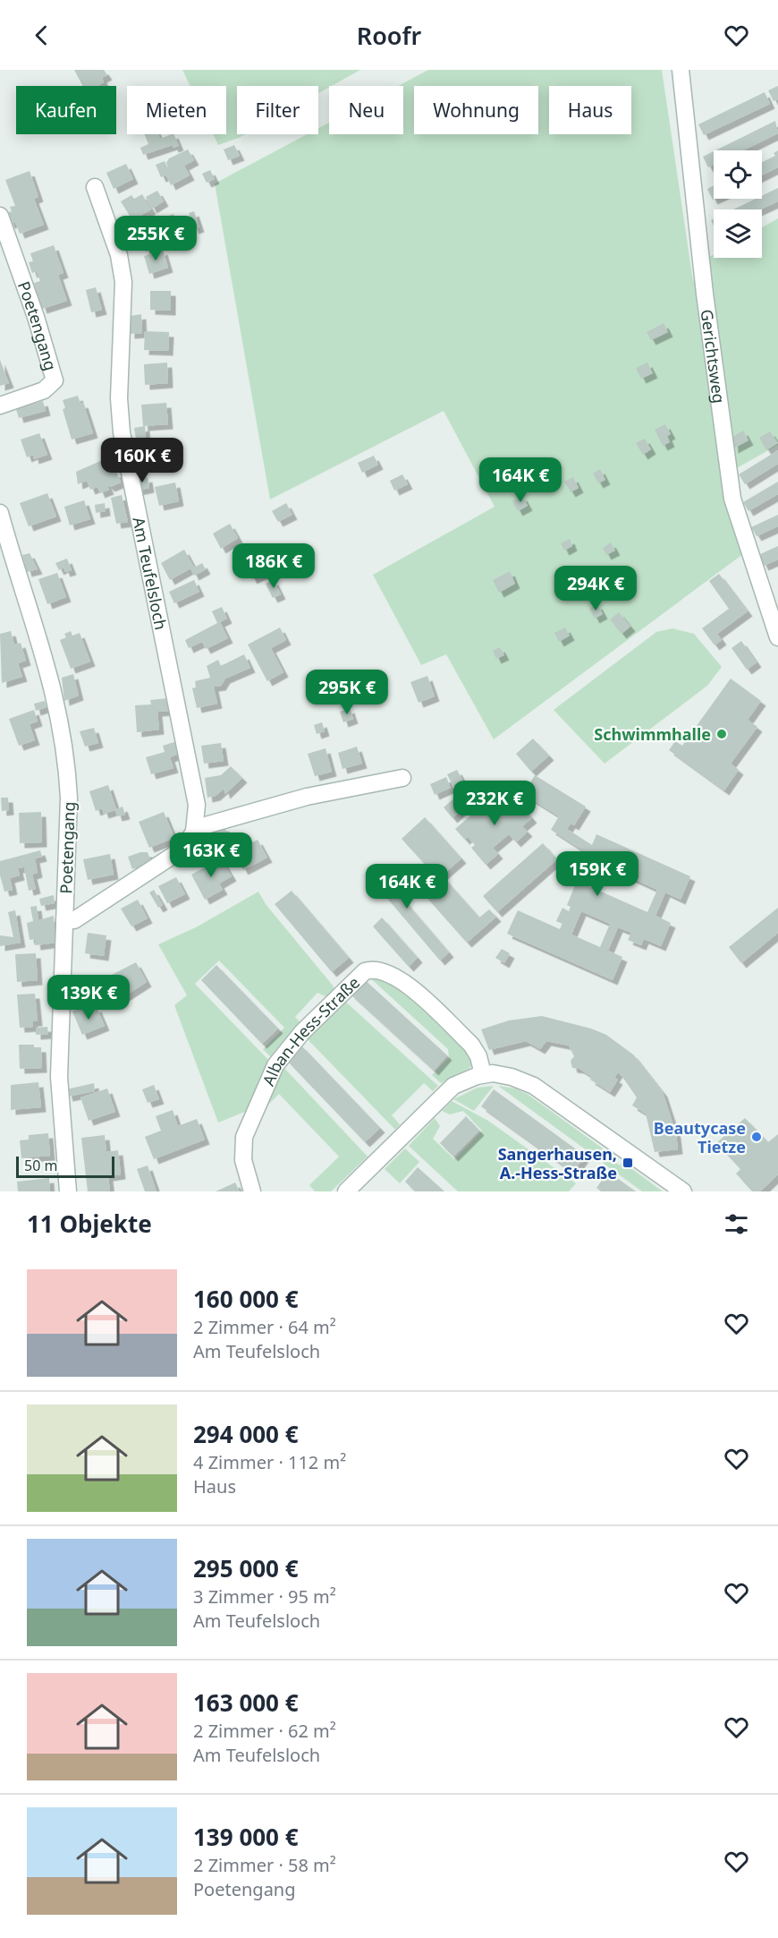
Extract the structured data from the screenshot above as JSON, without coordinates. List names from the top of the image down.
{
  "streets": {
    "street": [
      "Poetengang",
      "Gerichtsweg",
      "Am Teufelsloch",
      "Alban-Hess-Straße"
    ]
  },
  "places": {
    "other": ["Schwimmhalle", "Beautycase Tietze"],
    "transit": ["Sangerhausen, A.-Hess-Straße"]
  },
  "scale_bar": "50 m",
  "page": {
    "header": "Roofr",
    "chip": [
      "Kaufen",
      "Mieten",
      "Filter",
      "Neu",
      "Wohnung",
      "Haus"
    ],
    "price": [
      "255K €",
      "160K €",
      "164K €",
      "186K €",
      "294K €",
      "295K €",
      "232K €",
      "163K €",
      "159K €",
      "164K €",
      "139K €"
    ],
    "scale": "50 m",
    "heading": "11 Objekte",
    "list": [
      {
        "name": "160 000 €",
        "note": "2 Zimmer · 64 m² · Am Teufelsloch"
      },
      {
        "name": "294 000 €",
        "note": "4 Zimmer · 112 m² · Haus"
      },
      {
        "name": "295 000 €",
        "note": "3 Zimmer · 95 m² · Am Teufelsloch"
      },
      {
        "name": "163 000 €",
        "note": "2 Zimmer · 62 m² · Am Teufelsloch"
      },
      {
        "name": "139 000 €",
        "note": "2 Zimmer · 58 m² · Poetengang"
      }
    ]
  }
}
